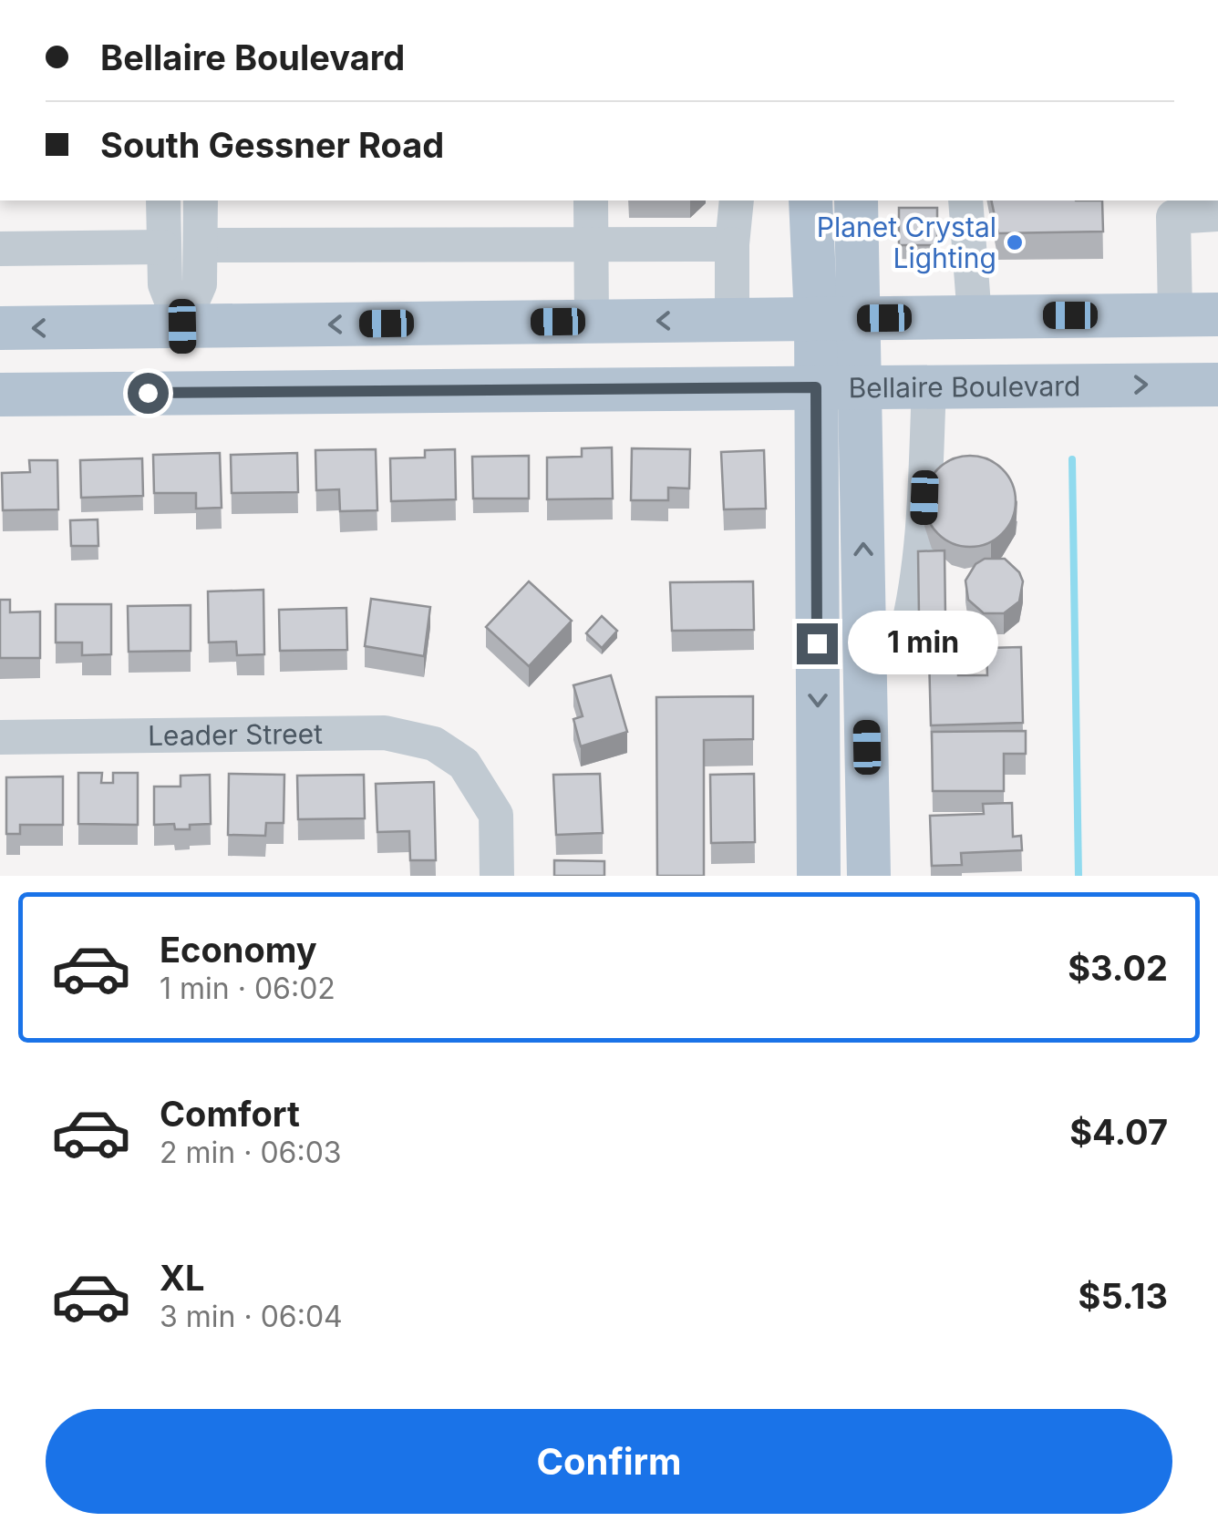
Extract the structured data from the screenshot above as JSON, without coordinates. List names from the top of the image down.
{
  "streets": {
    "main road": ["Bellaire Boulevard"],
    "street": ["Leader Street"]
  },
  "places": ["Planet Crystal Lighting"],
  "page": {
    "banner": ["Bellaire Boulevard", "South Gessner Road"],
    "bubble": "1 min",
    "list": [
      {
        "name": "Economy",
        "note": "1 min · 06:02",
        "value": "$3.02"
      },
      {
        "name": "Comfort",
        "note": "2 min · 06:03",
        "value": "$4.07"
      },
      {
        "name": "XL",
        "note": "3 min · 06:04",
        "value": "$5.13"
      }
    ],
    "buttons": "Confirm"
  }
}
